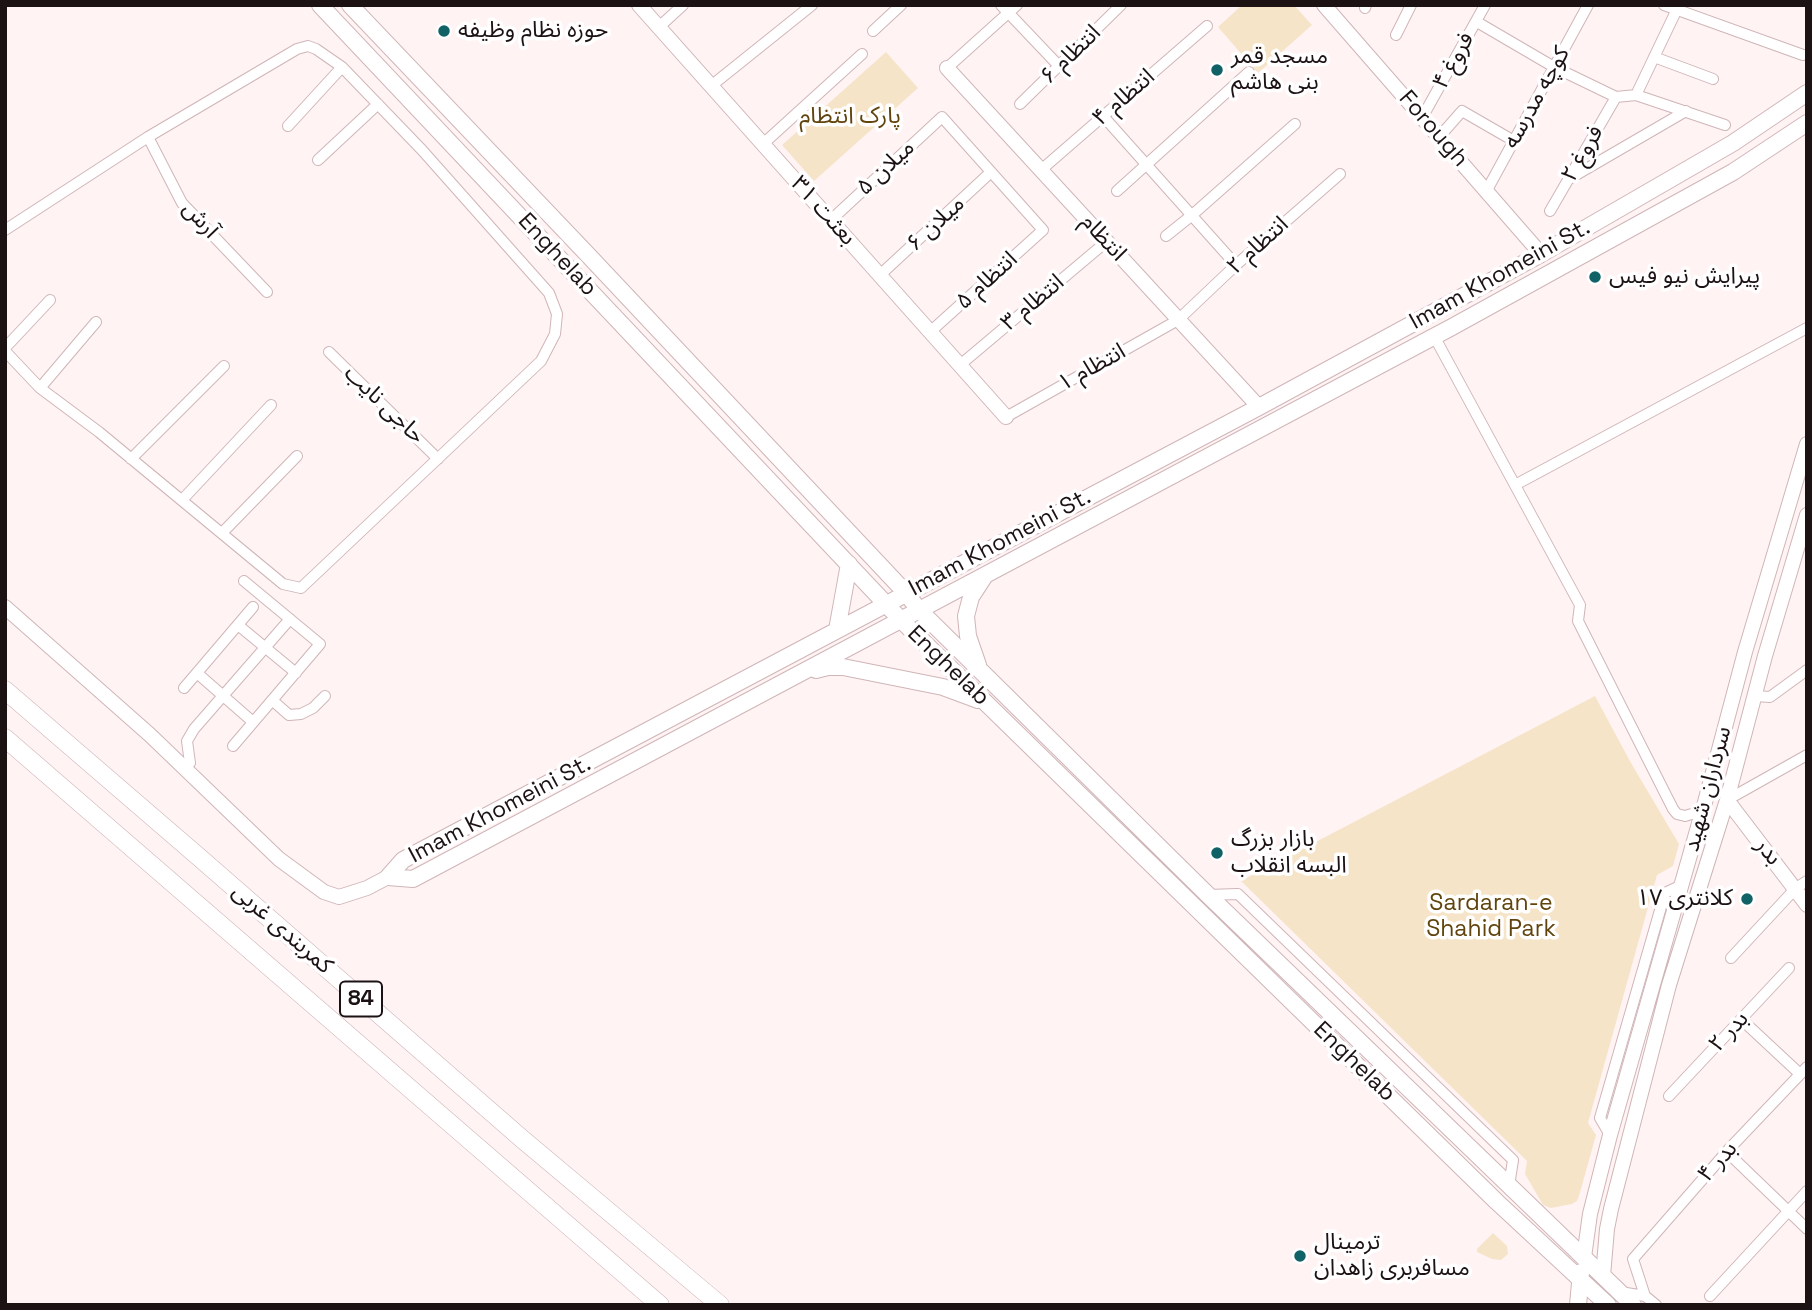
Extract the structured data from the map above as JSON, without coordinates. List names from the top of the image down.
{
  "streets": {
    "highway": ["کمربندی غربی", "84"],
    "main road": ["Enghelab", "Imam Khomeini St."],
    "street": [
      "انتظام ۶",
      "فروغ ۴",
      "انتظام ۴",
      "کوچه مدرسه",
      "Forough",
      "فروغ ۲",
      "میلان ۵",
      "بعثت ۳۱",
      "آرش",
      "میلان ۶",
      "انتظام",
      "انتظام ۲",
      "انتظام ۵",
      "انتظام ۳",
      "انتظام ۱",
      "حاجی نایب",
      "سرداران شهید",
      "بدر",
      "بدر ۲",
      "بدر ۴"
    ]
  },
  "crossings": [
    ["فروغ ۴", "Forough"],
    ["انتظام ۴", "انتظام"],
    ["کوچه مدرسه", "Forough"],
    ["Forough", "Imam Khomeini St."],
    ["میلان ۵", "بعثت ۳۱"],
    ["میلان ۵", "میلان ۶"],
    ["میلان ۵", "انتظام ۵"],
    ["بعثت ۳۱", "میلان ۶"],
    ["بعثت ۳۱", "انتظام ۵"],
    ["بعثت ۳۱", "انتظام ۳"],
    ["بعثت ۳۱", "انتظام ۱"],
    ["میلان ۶", "انتظام ۵"],
    ["انتظام", "انتظام ۲"],
    ["انتظام", "Imam Khomeini St."],
    ["انتظام", "انتظام ۳"],
    ["انتظام", "انتظام ۱"],
    ["انتظام ۲", "انتظام ۱"],
    ["Enghelab", "Imam Khomeini St."],
    ["Enghelab", "سرداران شهید"],
    ["Enghelab", "بدر ۴"],
    ["سرداران شهید", "بدر"]
  ],
  "parks": ["پارک انتظام", "Sardaran-e Shahid Park"],
  "places": [
    "حوزه نظام وظیفه",
    "مسجد قمر بنی هاشم",
    "پیرایش نیو فیس",
    "بازار بزرگ البسه انقلاب",
    "کلانتری ۱۷",
    "ترمینال مسافربری زاهدان"
  ]
}
